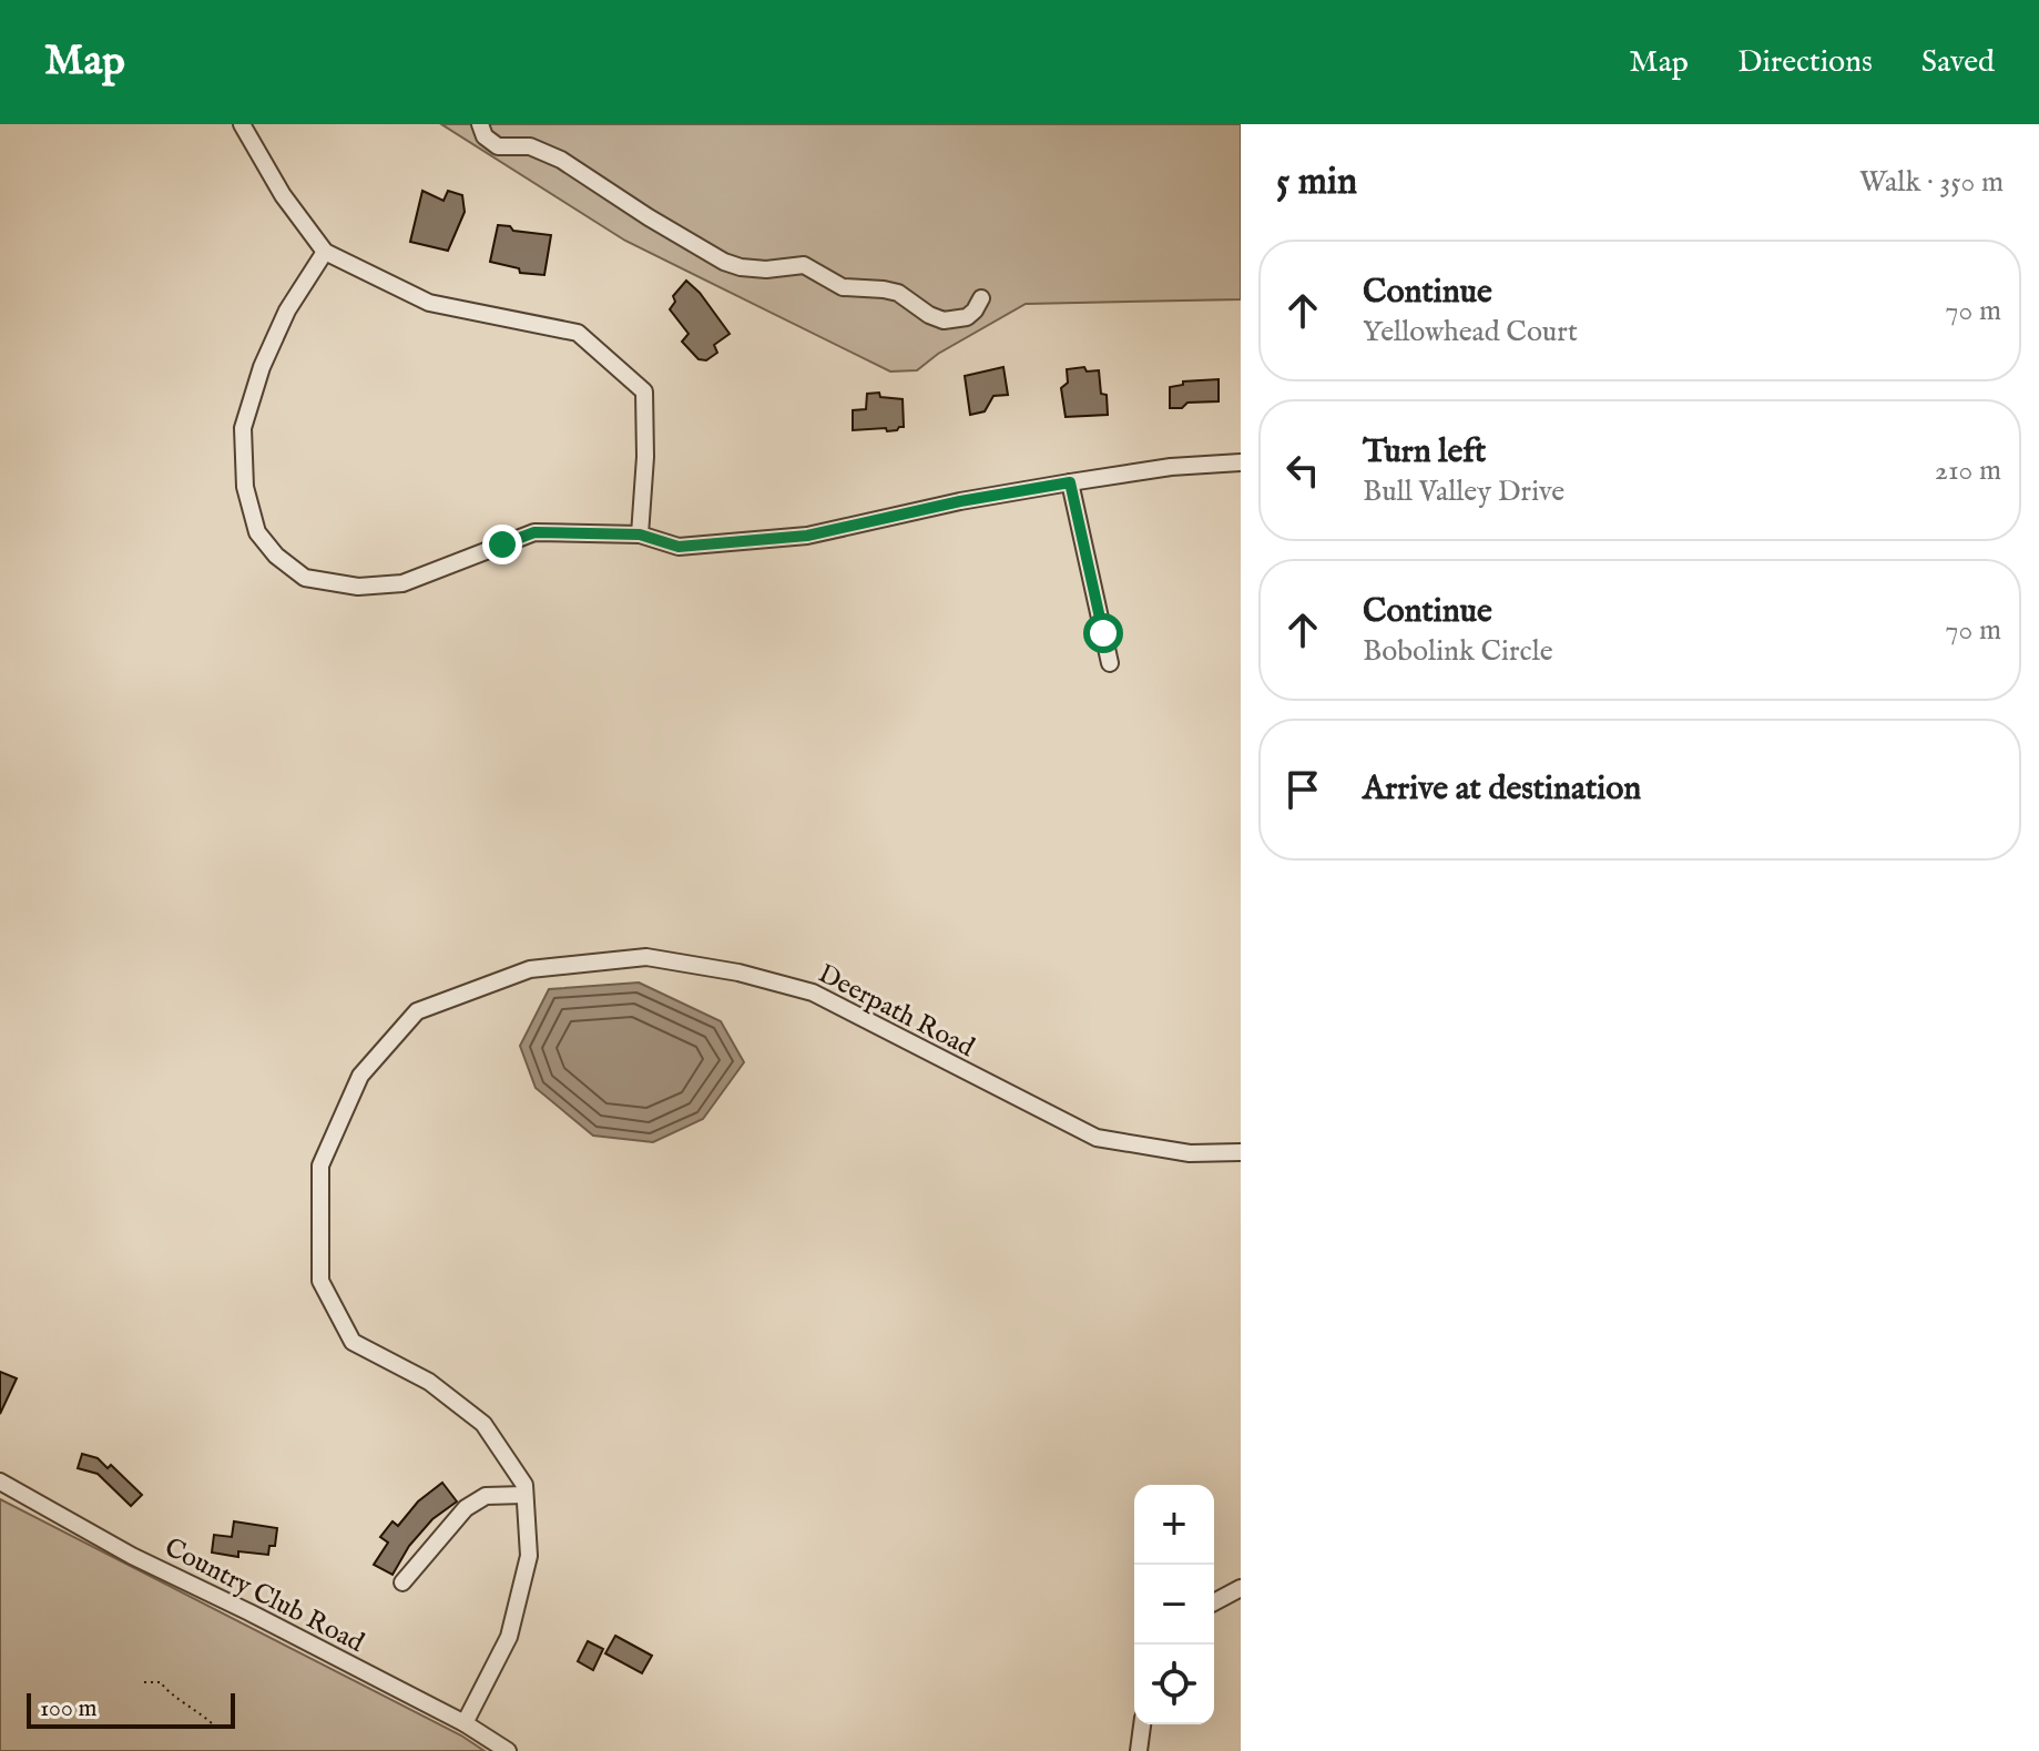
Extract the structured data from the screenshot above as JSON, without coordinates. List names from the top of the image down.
{
  "streets": {
    "street": ["Deerpath Road", "Country Club Road"]
  },
  "crossings": [
    ["Deerpath Road", "Country Club Road"]
  ],
  "scale_bar": "100 m",
  "page": {
    "header": "Map",
    "nav": ["Map", "Directions", "Saved"],
    "heading": ["5 min", "Walk · 350 m"],
    "list": [
      ["Continue", "Yellowhead Court", "70 m"],
      ["Turn left", "Bull Valley Drive", "210 m"],
      ["Continue", "Bobolink Circle", "70 m"],
      "Arrive at destination"
    ],
    "map_buttons": ["+", "−"],
    "scale": "100 m"
  }
}
